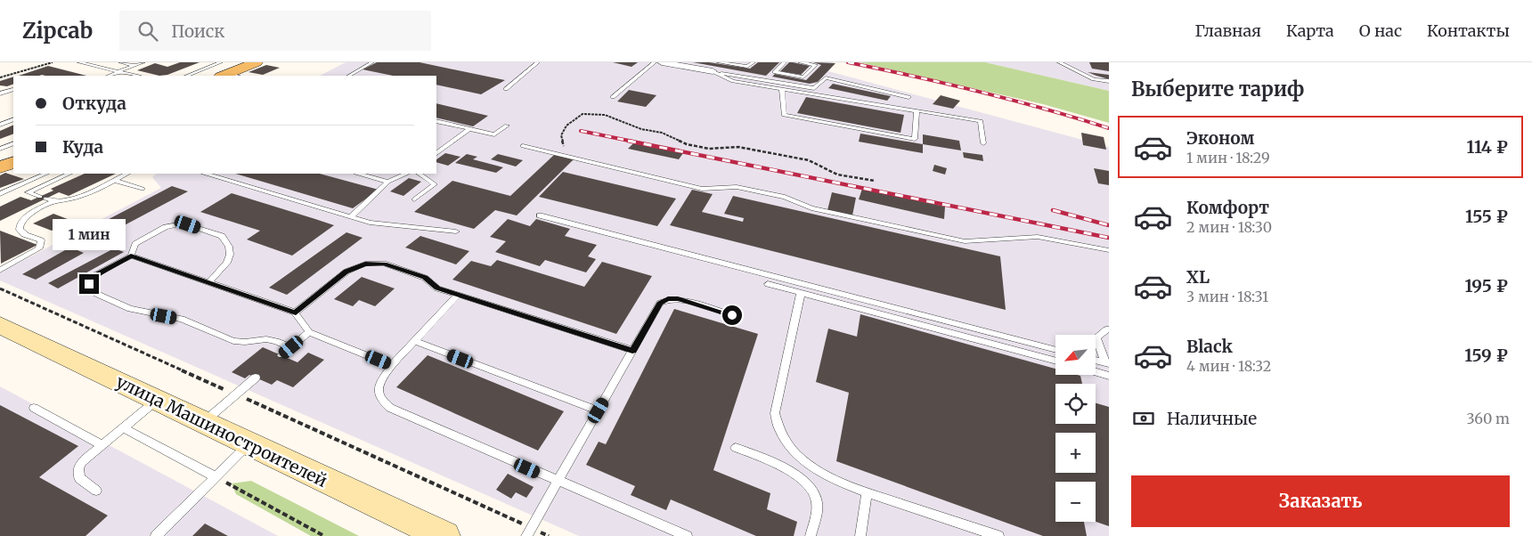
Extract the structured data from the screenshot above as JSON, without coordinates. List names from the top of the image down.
{
  "streets": {
    "main road": ["улица Машиностроителей"]
  },
  "north": "bottom left",
  "page": {
    "header": "Zipcab",
    "search": "Поиск",
    "nav": [
      "Главная",
      "Карта",
      "О нас",
      "Контакты"
    ],
    "heading": "Выберите тариф",
    "banner": ["Откуда", "Куда"],
    "list": [
      {
        "name": "Эконом",
        "note": "1 мин · 18:29",
        "value": "114 ₽"
      },
      {
        "name": "Комфорт",
        "note": "2 мин · 18:30",
        "value": "155 ₽"
      },
      {
        "name": "XL",
        "note": "3 мин · 18:31",
        "value": "195 ₽"
      },
      {
        "name": "Black",
        "note": "4 мин · 18:32",
        "value": "159 ₽"
      }
    ],
    "bubble": "1 мин",
    "map_buttons": ["+", "−"],
    "pay": ["Наличные", "360 m"],
    "buttons": "Заказать"
  }
}
